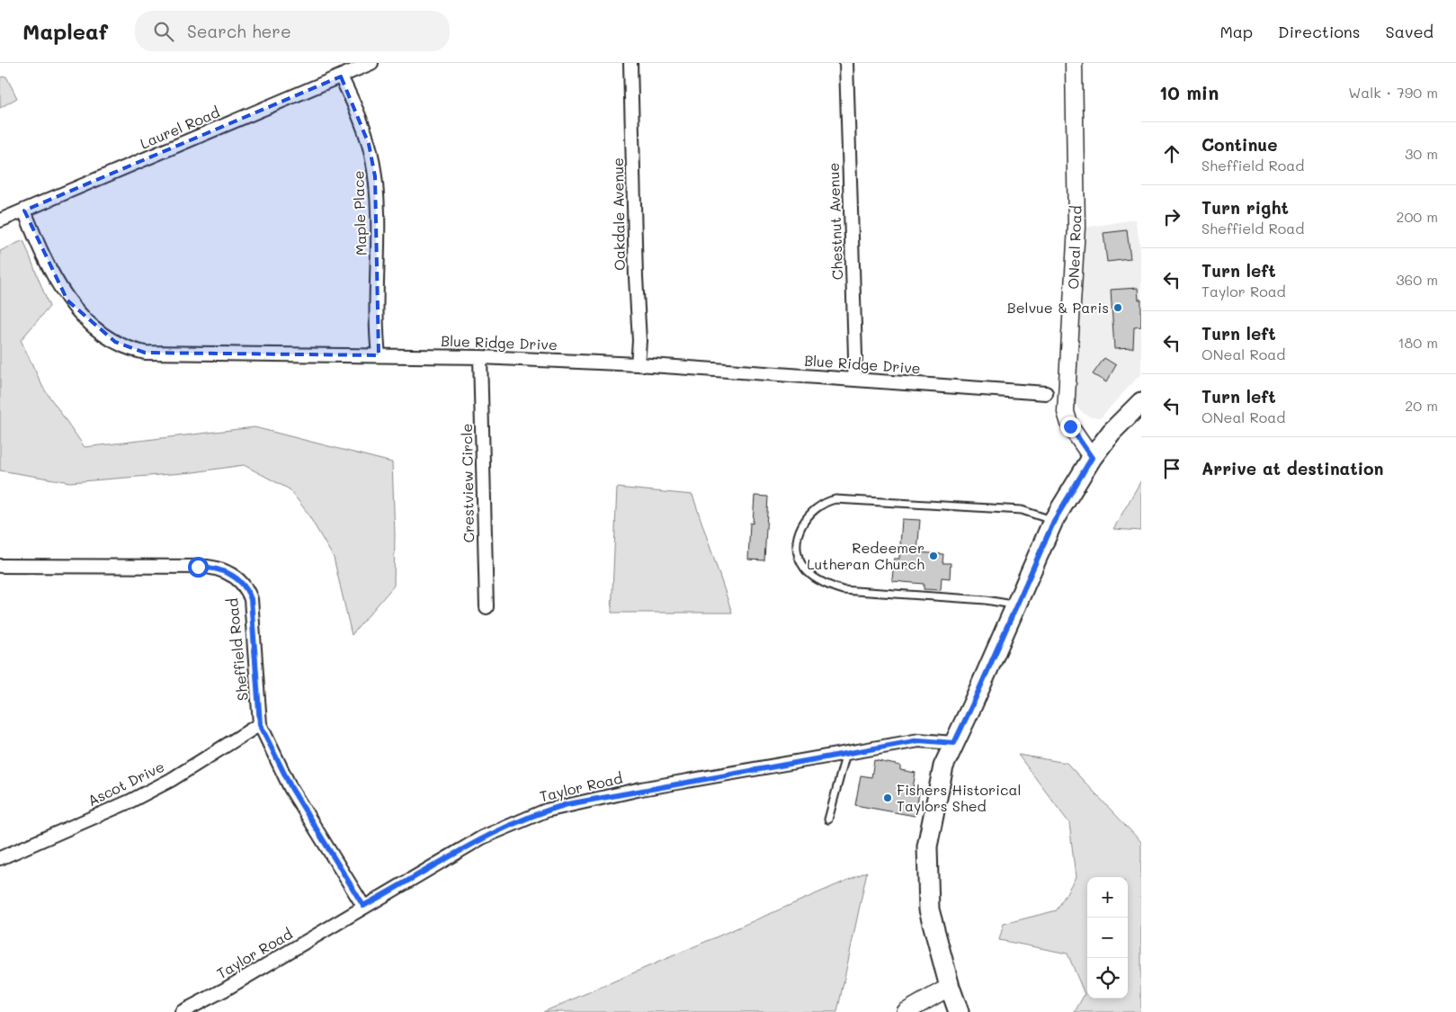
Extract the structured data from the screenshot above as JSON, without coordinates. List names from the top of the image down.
{
  "streets": {
    "street": [
      "Laurel Road",
      "Maple Place",
      "Oakdale Avenue",
      "Chestnut Avenue",
      "ONeal Road",
      "Blue Ridge Drive",
      "Crestview Circle",
      "Sheffield Road",
      "Ascot Drive",
      "Taylor Road"
    ]
  },
  "crossings": [
    ["Laurel Road", "Maple Place"],
    ["Laurel Road", "Blue Ridge Drive"],
    ["Maple Place", "Blue Ridge Drive"],
    ["Oakdale Avenue", "Blue Ridge Drive"],
    ["Chestnut Avenue", "Blue Ridge Drive"],
    ["Blue Ridge Drive", "Crestview Circle"],
    ["Sheffield Road", "Ascot Drive"],
    ["Sheffield Road", "Taylor Road"]
  ],
  "places": ["Belvue & Paris", "Redeemer Lutheran Church", "Fishers Historical Taylors Shed"],
  "page": {
    "header": "Mapleaf",
    "search": "Search here",
    "nav": ["Map", "Directions", "Saved"],
    "heading": ["10 min", "Walk · 790 m"],
    "list": [
      ["Continue", "Sheffield Road", "30 m"],
      ["Turn right", "Sheffield Road", "200 m"],
      ["Turn left", "Taylor Road", "360 m"],
      ["Turn left", "ONeal Road", "180 m"],
      ["Turn left", "ONeal Road", "20 m"],
      "Arrive at destination"
    ],
    "map_buttons": ["+", "−"]
  }
}
